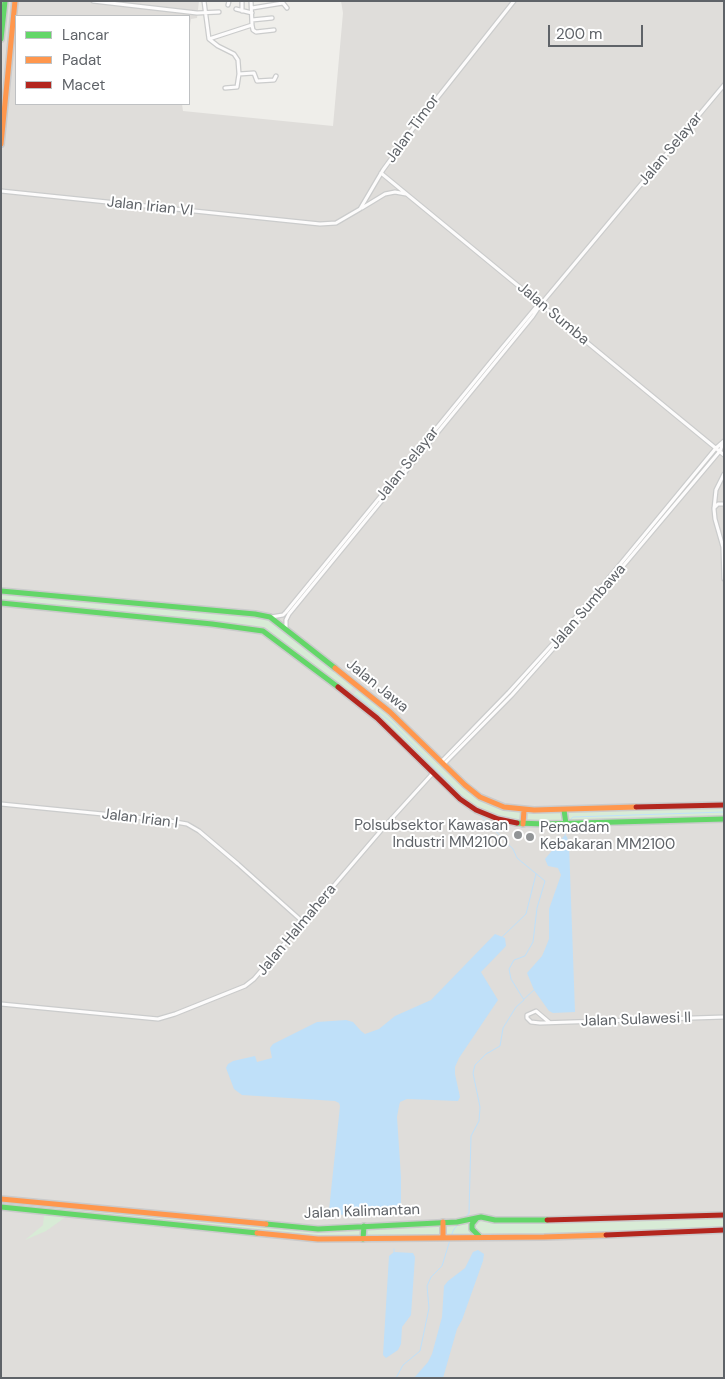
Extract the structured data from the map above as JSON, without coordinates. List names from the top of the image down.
{
  "streets": {
    "street": [
      "Jalan Timor",
      "Jalan Selayar",
      "Jalan Irian VI",
      "Jalan Sumba",
      "Jalan Sumbawa",
      "Jalan Jawa",
      "Jalan Irian I",
      "Jalan Halmahera",
      "Jalan Sulawesi II",
      "Jalan Kalimantan"
    ]
  },
  "crossings": [
    ["Jalan Timor", "Jalan Irian VI"],
    ["Jalan Timor", "Jalan Sumba"],
    ["Jalan Selayar", "Jalan Sumba"],
    ["Jalan Selayar", "Jalan Jawa"],
    ["Jalan Sumba", "Jalan Sumbawa"],
    ["Jalan Sumbawa", "Jalan Jawa"],
    ["Jalan Jawa", "Jalan Halmahera"],
    ["Jalan Irian I", "Jalan Halmahera"]
  ],
  "places": ["Polsubsektor Kawasan Industri MM2100", "Pemadam Kebakaran MM2100"],
  "legend": ["Lancar", "Padat", "Macet"],
  "scale_bar": "200 m"
}
